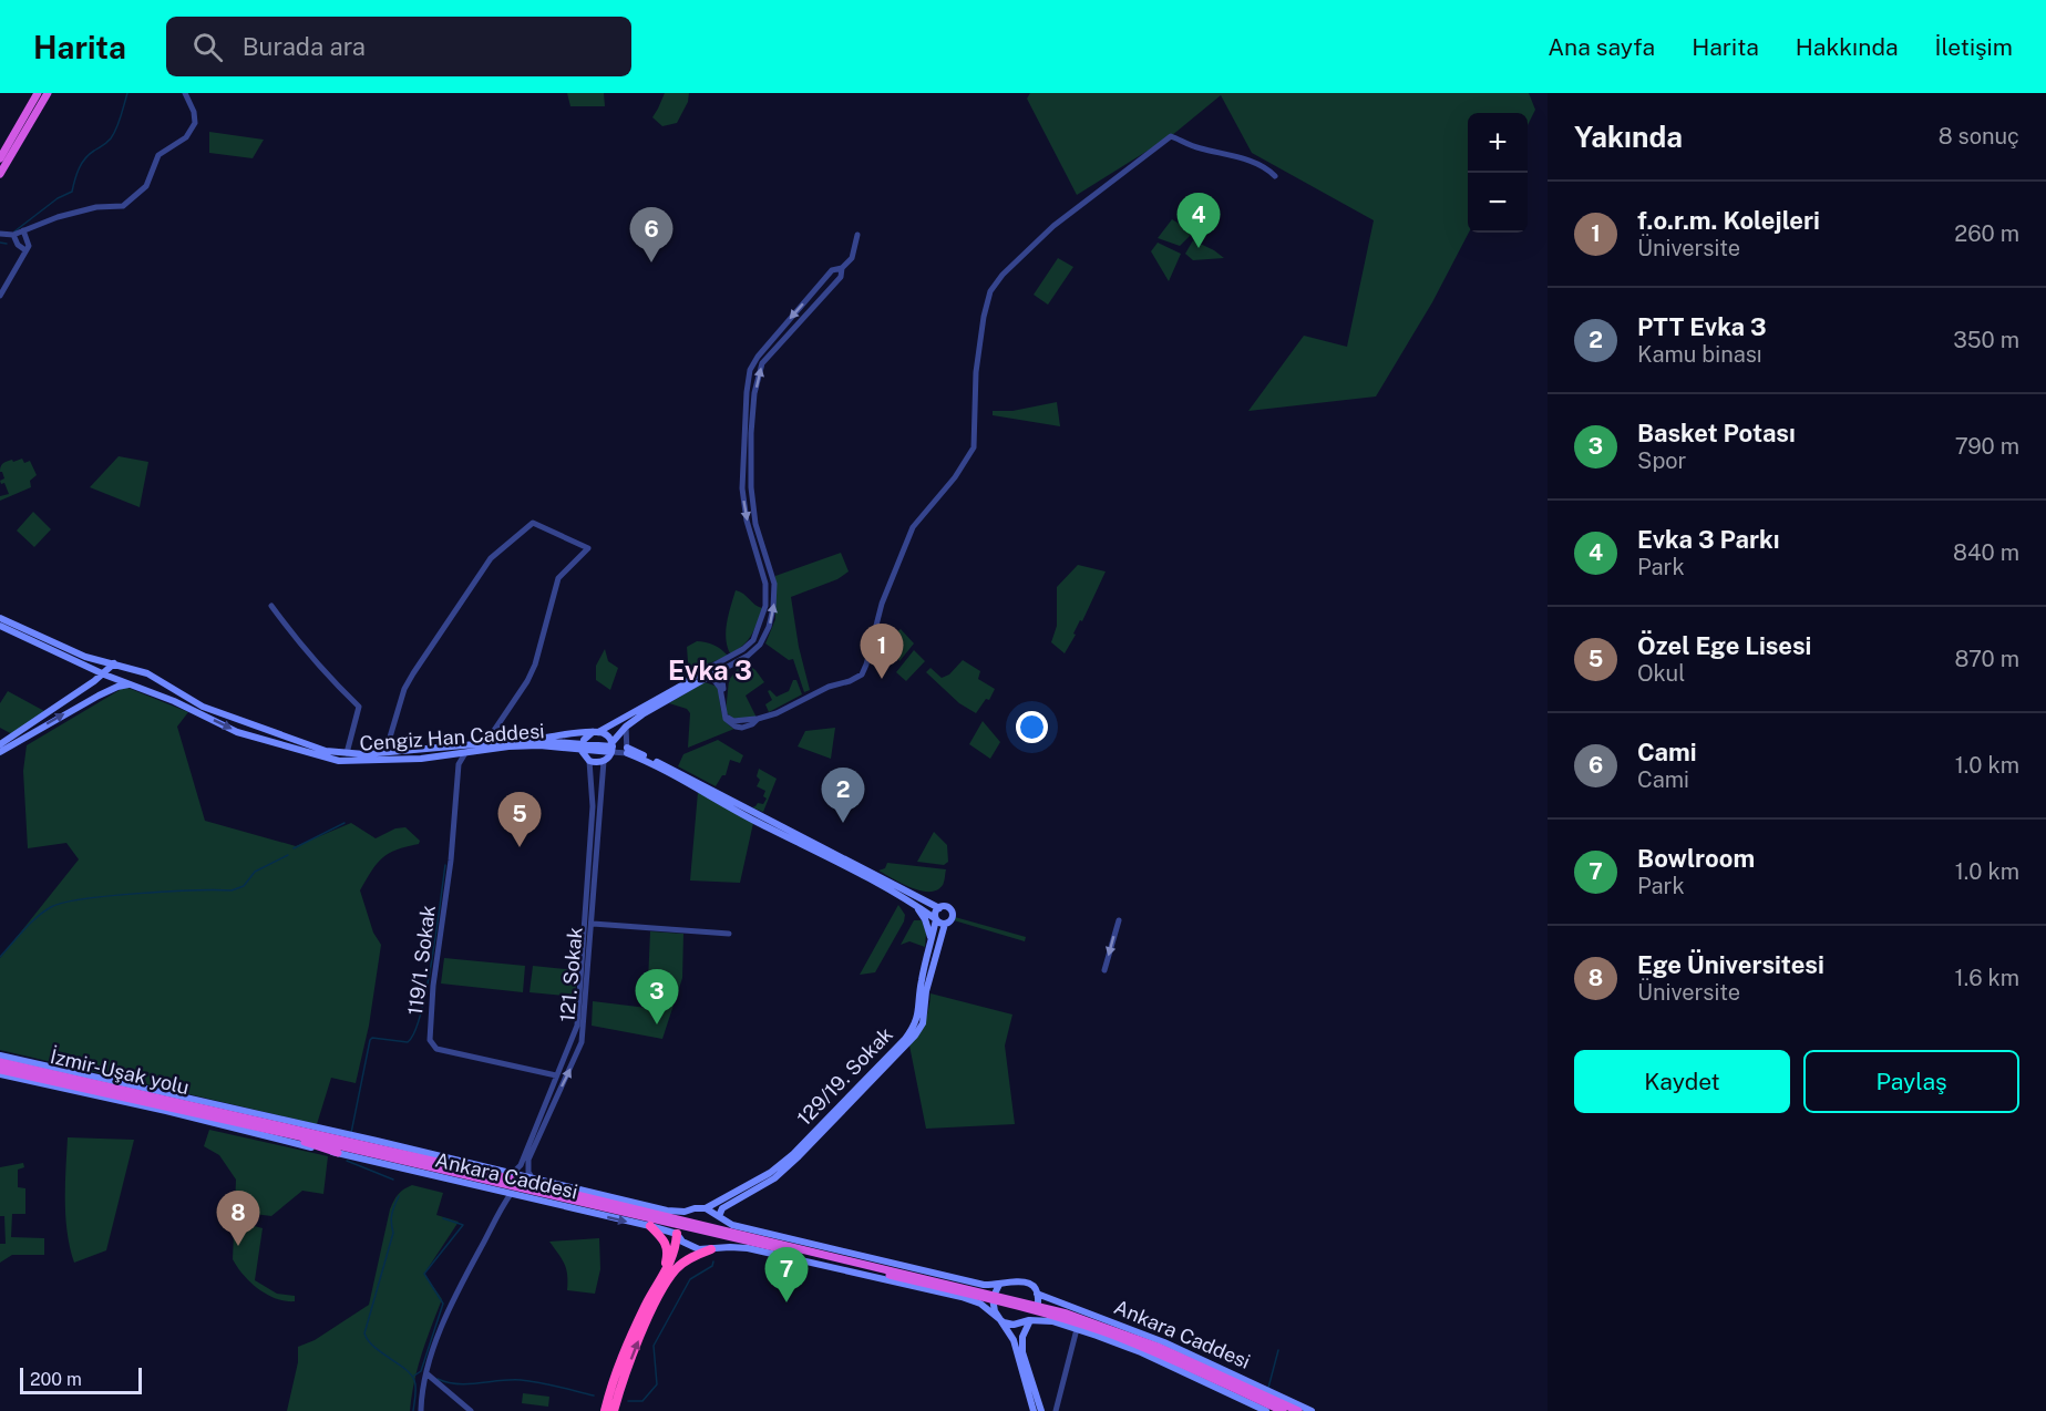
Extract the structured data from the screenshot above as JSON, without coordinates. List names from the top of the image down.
{
  "streets": {
    "highway": ["İzmir-Uşak yolu", "Ankara Caddesi"],
    "main road": ["Cengiz Han Caddesi", "121. Sokak", "129/19. Sokak"],
    "street": ["119/1. Sokak"]
  },
  "crossings": [
    ["Cengiz Han Caddesi", "119/1. Sokak"],
    ["Cengiz Han Caddesi", "121. Sokak"],
    ["Cengiz Han Caddesi", "129/19. Sokak"],
    ["119/1. Sokak", "121. Sokak"],
    ["121. Sokak", "Ankara Caddesi"],
    ["İzmir-Uşak yolu", "Ankara Caddesi"],
    ["129/19. Sokak", "Ankara Caddesi"]
  ],
  "districts": ["Evka 3"],
  "scale_bar": "200 m",
  "page": {
    "header": "Harita",
    "search": "Burada ara",
    "nav": [
      "Ana sayfa",
      "Harita",
      "Hakkında",
      "İletişim"
    ],
    "heading": ["Yakında", "8 sonuç"],
    "map_buttons": ["+", "−"],
    "list": [
      {
        "mark": "1",
        "name": "f.o.r.m. Kolejleri",
        "note": "Üniversite",
        "value": "260 m"
      },
      {
        "mark": "2",
        "name": "PTT Evka 3",
        "note": "Kamu binası",
        "value": "350 m"
      },
      {
        "mark": "3",
        "name": "Basket Potası",
        "note": "Spor",
        "value": "790 m"
      },
      {
        "mark": "4",
        "name": "Evka 3 Parkı",
        "note": "Park",
        "value": "840 m"
      },
      {
        "mark": "5",
        "name": "Özel Ege Lisesi",
        "note": "Okul",
        "value": "870 m"
      },
      {
        "mark": "6",
        "name": "Cami",
        "note": "Cami",
        "value": "1.0 km"
      },
      {
        "mark": "7",
        "name": "Bowlroom",
        "note": "Park",
        "value": "1.0 km"
      },
      {
        "mark": "8",
        "name": "Ege Üniversitesi",
        "note": "Üniversite",
        "value": "1.6 km"
      }
    ],
    "pins": [
      "4",
      "6",
      "1",
      "2",
      "5",
      "3",
      "8",
      "7"
    ],
    "buttons": ["Kaydet", "Paylaş"],
    "scale": "200 m"
  }
}
